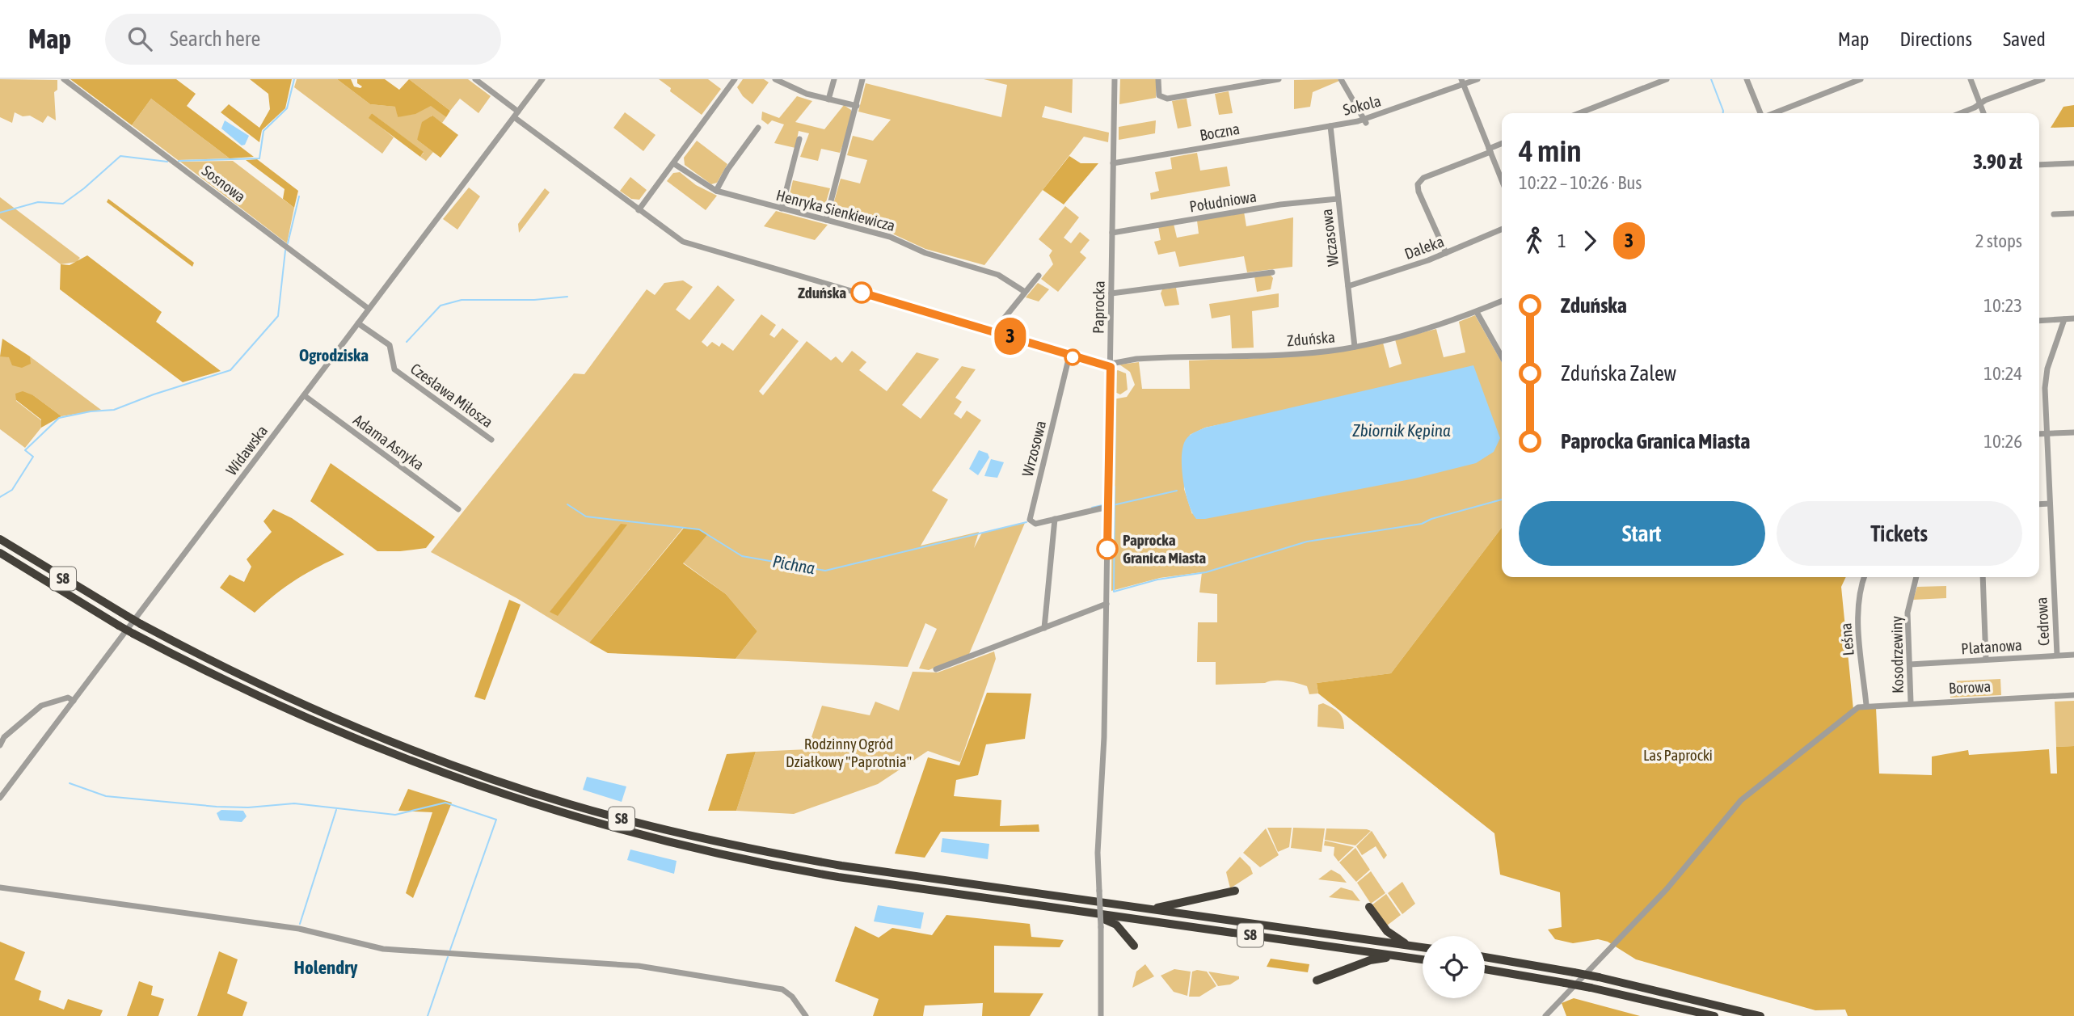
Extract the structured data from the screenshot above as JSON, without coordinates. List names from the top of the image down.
{
  "streets": {
    "highway": ["S8"],
    "street": [
      "Sokola",
      "Boczna",
      "Sosnowa",
      "Południowa",
      "Henryka Sienkiewicza",
      "Wczasowa",
      "Daleka",
      "Paprocka",
      "Zduńska",
      "Czesława Miłosza",
      "Adama Asnyka",
      "Wrzosowa",
      "Widawska",
      "Cedrowa",
      "Leśna",
      "Platanowa",
      "Kosodrzewiny",
      "Borowa"
    ]
  },
  "crossings": [
    ["Sokola", "Boczna"],
    ["Sokola", "Wczasowa"],
    ["Boczna", "Wczasowa"],
    ["Boczna", "Paprocka"],
    ["Sosnowa", "Widawska"],
    ["Południowa", "Wczasowa"],
    ["Południowa", "Paprocka"],
    ["Wczasowa", "Daleka"],
    ["Wczasowa", "Zduńska"],
    ["Paprocka", "Zduńska"],
    ["Paprocka", "Wrzosowa"],
    ["Zduńska", "Wrzosowa"],
    ["Zduńska", "Widawska"],
    ["Czesława Miłosza", "Widawska"],
    ["Adama Asnyka", "Widawska"],
    ["Cedrowa", "Platanowa"],
    ["Leśna", "Borowa"],
    ["Platanowa", "Kosodrzewiny"],
    ["Kosodrzewiny", "Borowa"]
  ],
  "districts": ["Ogrodziska", "Holendry"],
  "water": ["Zbiornik Kępina", "Pichna"],
  "parks": ["Rodzinny Ogród Działkowy \"Paprotnia\"", "Las Paprocki"],
  "places": ["Zduńska", "Paprocka Granica Miasta"],
  "lines": ["bus line 3"],
  "page": {
    "header": "Map",
    "search": "Search here",
    "nav": ["Map", "Directions", "Saved"],
    "on_map": "3",
    "heading": ["4 min", "10:22 – 10:26 · Bus", "3.90 zł"],
    "legs": ["1", "3", "2 stops"],
    "list": [
      {
        "name": "Zduńska",
        "value": "10:23"
      },
      {
        "name": "Zduńska Zalew",
        "value": "10:24"
      },
      {
        "name": "Paprocka Granica Miasta",
        "value": "10:26"
      }
    ],
    "buttons": ["Start", "Tickets"]
  }
}
